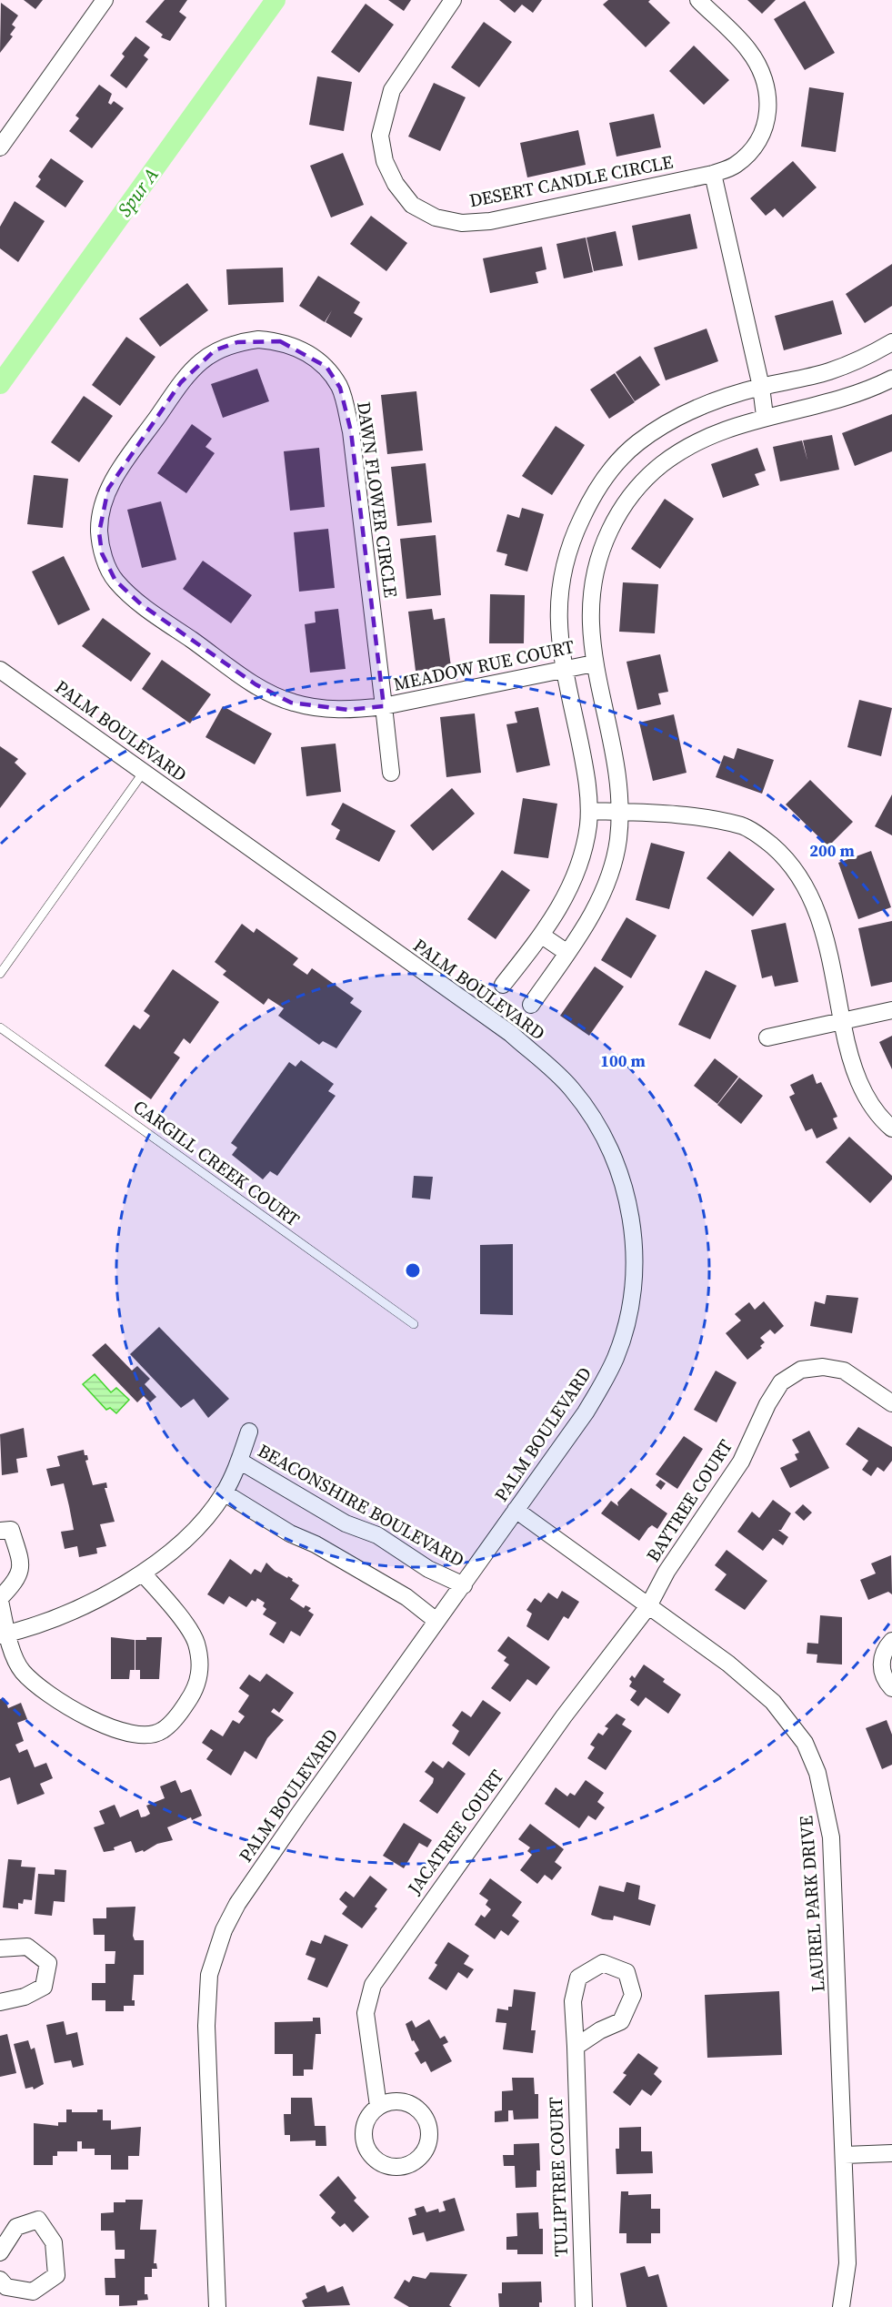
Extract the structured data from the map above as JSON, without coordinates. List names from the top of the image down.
{
  "streets": {
    "street": [
      "DESERT CANDLE CIRCLE",
      "DAWN FLOWER CIRCLE",
      "MEADOW RUE COURT",
      "PALM BOULEVARD",
      "BAYTREE COURT",
      "BEACONSHIRE BOULEVARD",
      "JACATREE COURT",
      "LAUREL PARK DRIVE",
      "TULIPTREE COURT"
    ],
    "lane": ["CARGILL CREEK COURT"]
  },
  "crossings": [
    ["DAWN FLOWER CIRCLE", "MEADOW RUE COURT"],
    ["PALM BOULEVARD", "BEACONSHIRE BOULEVARD"],
    ["PALM BOULEVARD", "LAUREL PARK DRIVE"],
    ["BAYTREE COURT", "JACATREE COURT"],
    ["BAYTREE COURT", "LAUREL PARK DRIVE"],
    ["JACATREE COURT", "LAUREL PARK DRIVE"]
  ],
  "water": ["Spur A"],
  "rings": ["200 m", "100 m"]
}
